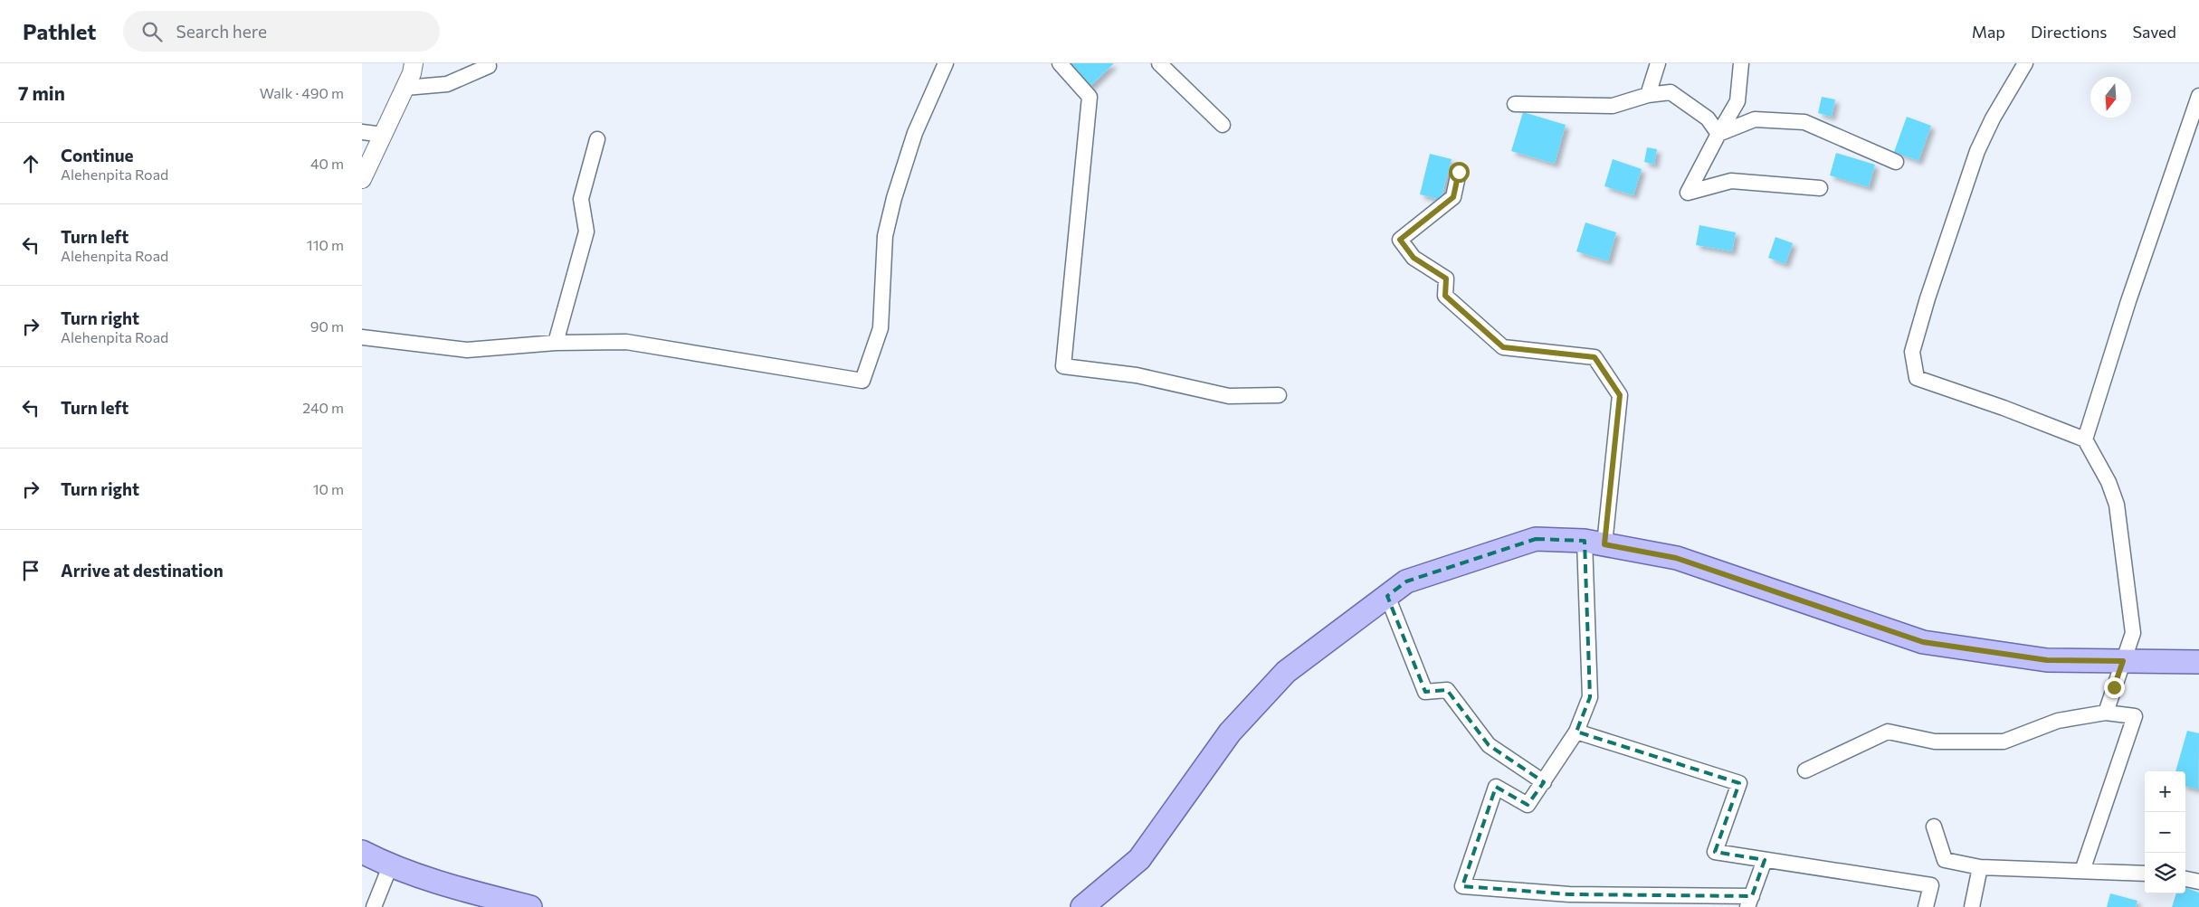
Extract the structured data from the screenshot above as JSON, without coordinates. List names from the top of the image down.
{
  "north": "bottom",
  "page": {
    "header": "Pathlet",
    "search": "Search here",
    "nav": ["Map", "Directions", "Saved"],
    "heading": ["7 min", "Walk · 490 m"],
    "list": [
      ["Continue", "Alehenpita Road", "40 m"],
      ["Turn left", "Alehenpita Road", "110 m"],
      ["Turn right", "Alehenpita Road", "90 m"],
      ["Turn left", "240 m"],
      ["Turn right", "10 m"],
      "Arrive at destination"
    ],
    "map_buttons": ["+", "−"]
  }
}
